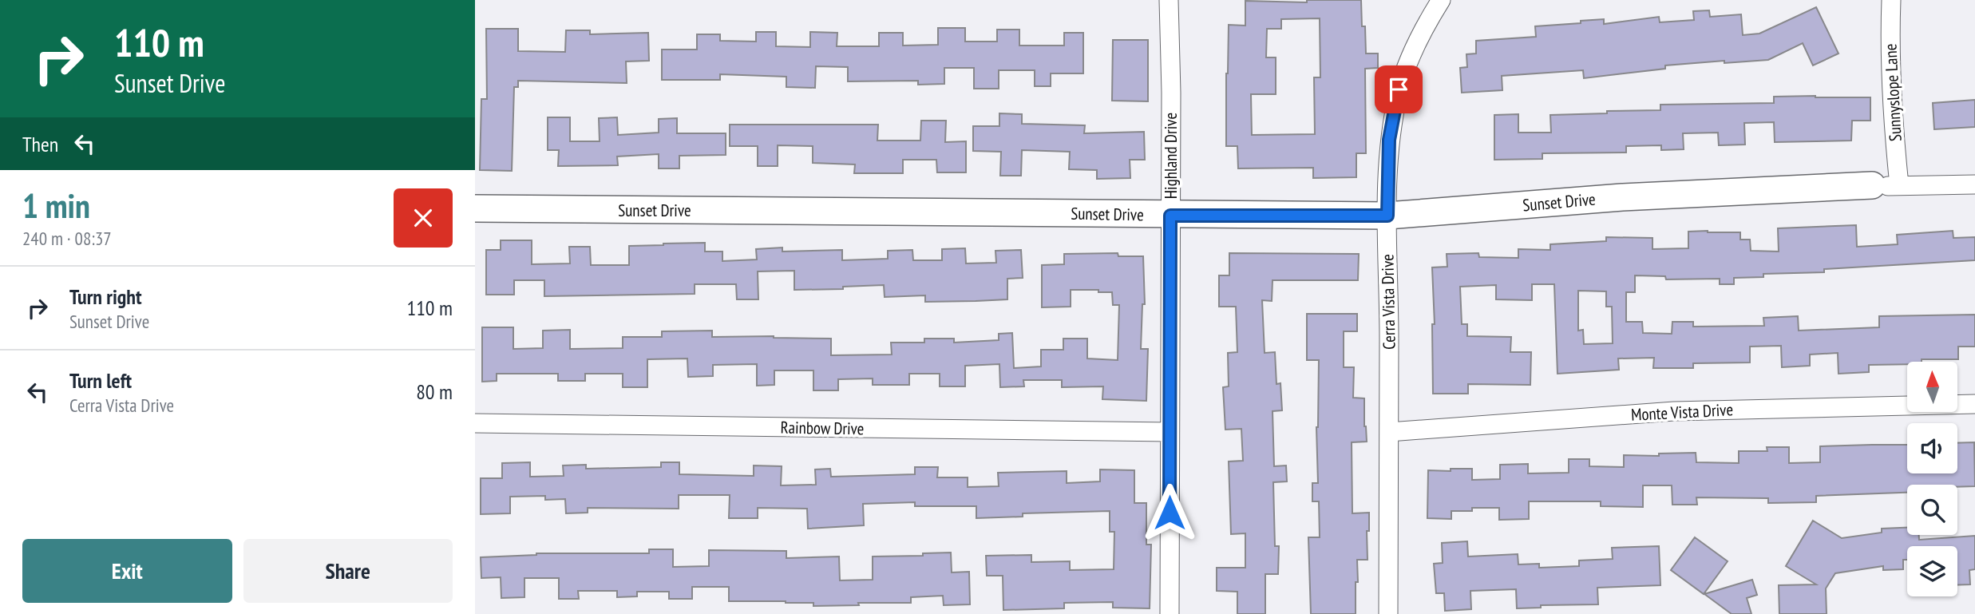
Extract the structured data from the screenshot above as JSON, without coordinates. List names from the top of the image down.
{
  "streets": {
    "street": [
      "Sunnyslope Lane",
      "Highland Drive",
      "Sunset Drive",
      "Cerra Vista Drive",
      "Monte Vista Drive",
      "Rainbow Drive"
    ]
  },
  "crossings": [
    ["Sunnyslope Lane", "Sunset Drive"],
    ["Highland Drive", "Sunset Drive"],
    ["Highland Drive", "Rainbow Drive"],
    ["Sunset Drive", "Cerra Vista Drive"],
    ["Cerra Vista Drive", "Monte Vista Drive"]
  ],
  "north": "top",
  "page": {
    "turn": ["110 m", "Sunset Drive"],
    "then": "Then",
    "heading": ["1 min", "240 m · 08:37"],
    "list": [
      {
        "name": "Turn right",
        "note": "Sunset Drive",
        "value": "110 m"
      },
      {
        "name": "Turn left",
        "note": "Cerra Vista Drive",
        "value": "80 m"
      }
    ],
    "buttons": ["Exit", "Share"]
  }
}
